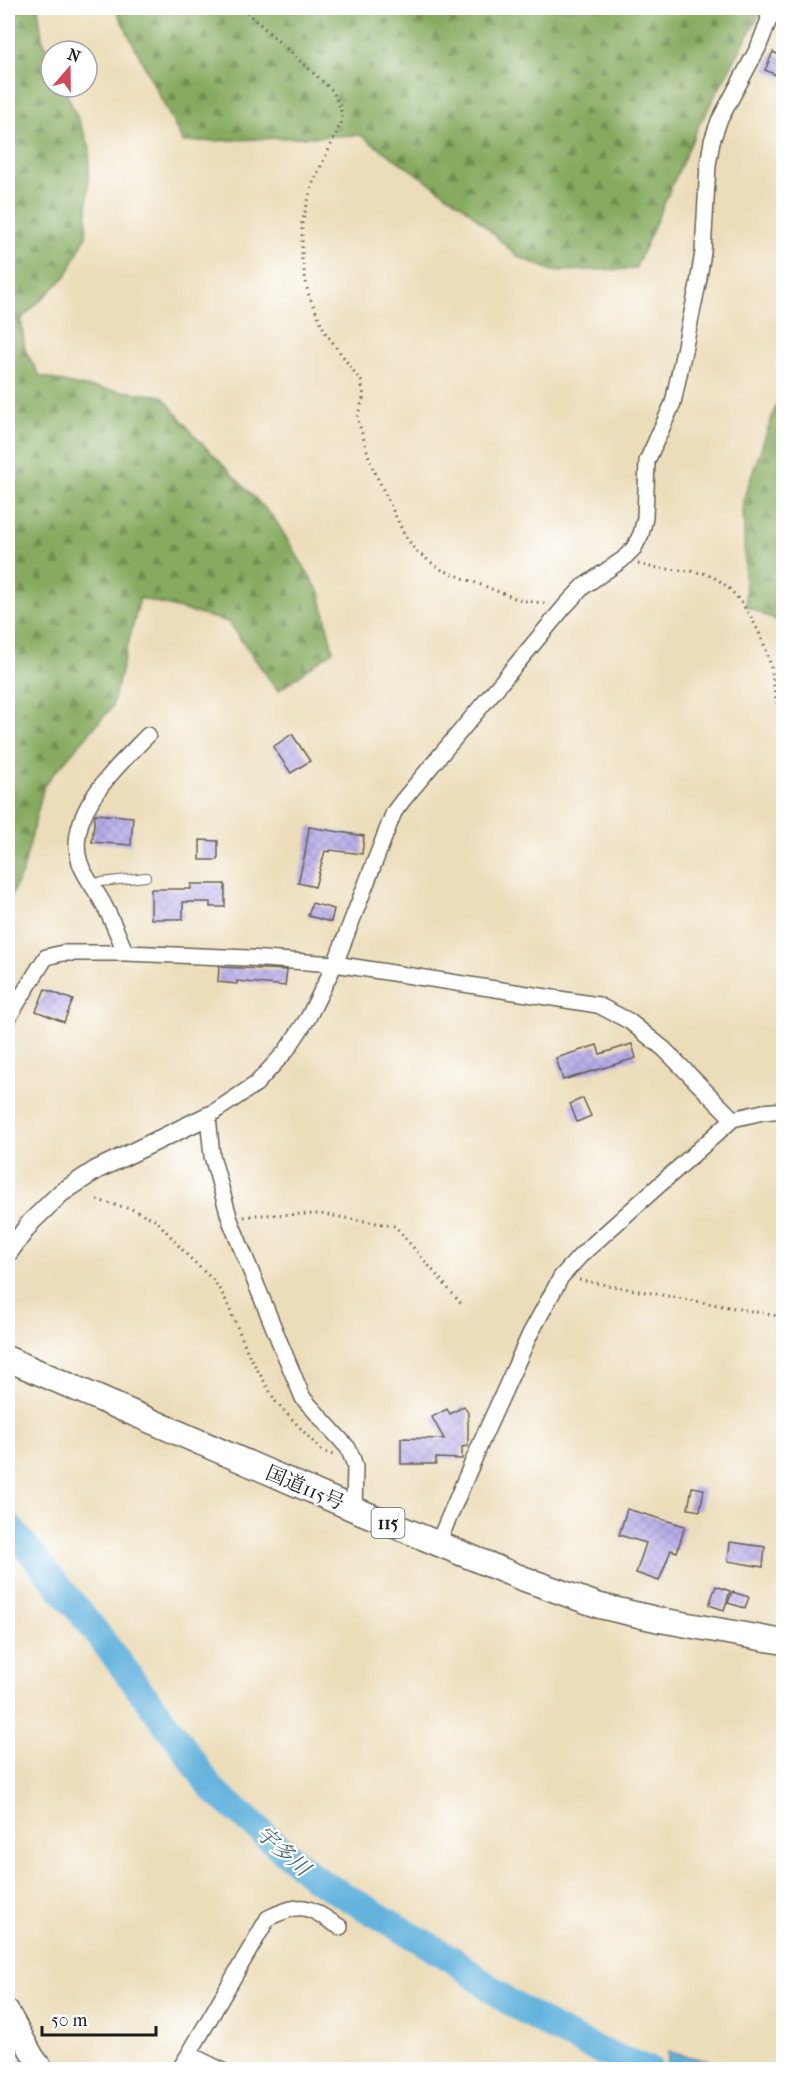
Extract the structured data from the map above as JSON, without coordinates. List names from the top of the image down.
{
  "streets": {
    "highway": ["国道115号", "115"]
  },
  "water": ["宇多川"],
  "scale_bar": "50 m",
  "north": "top"
}
